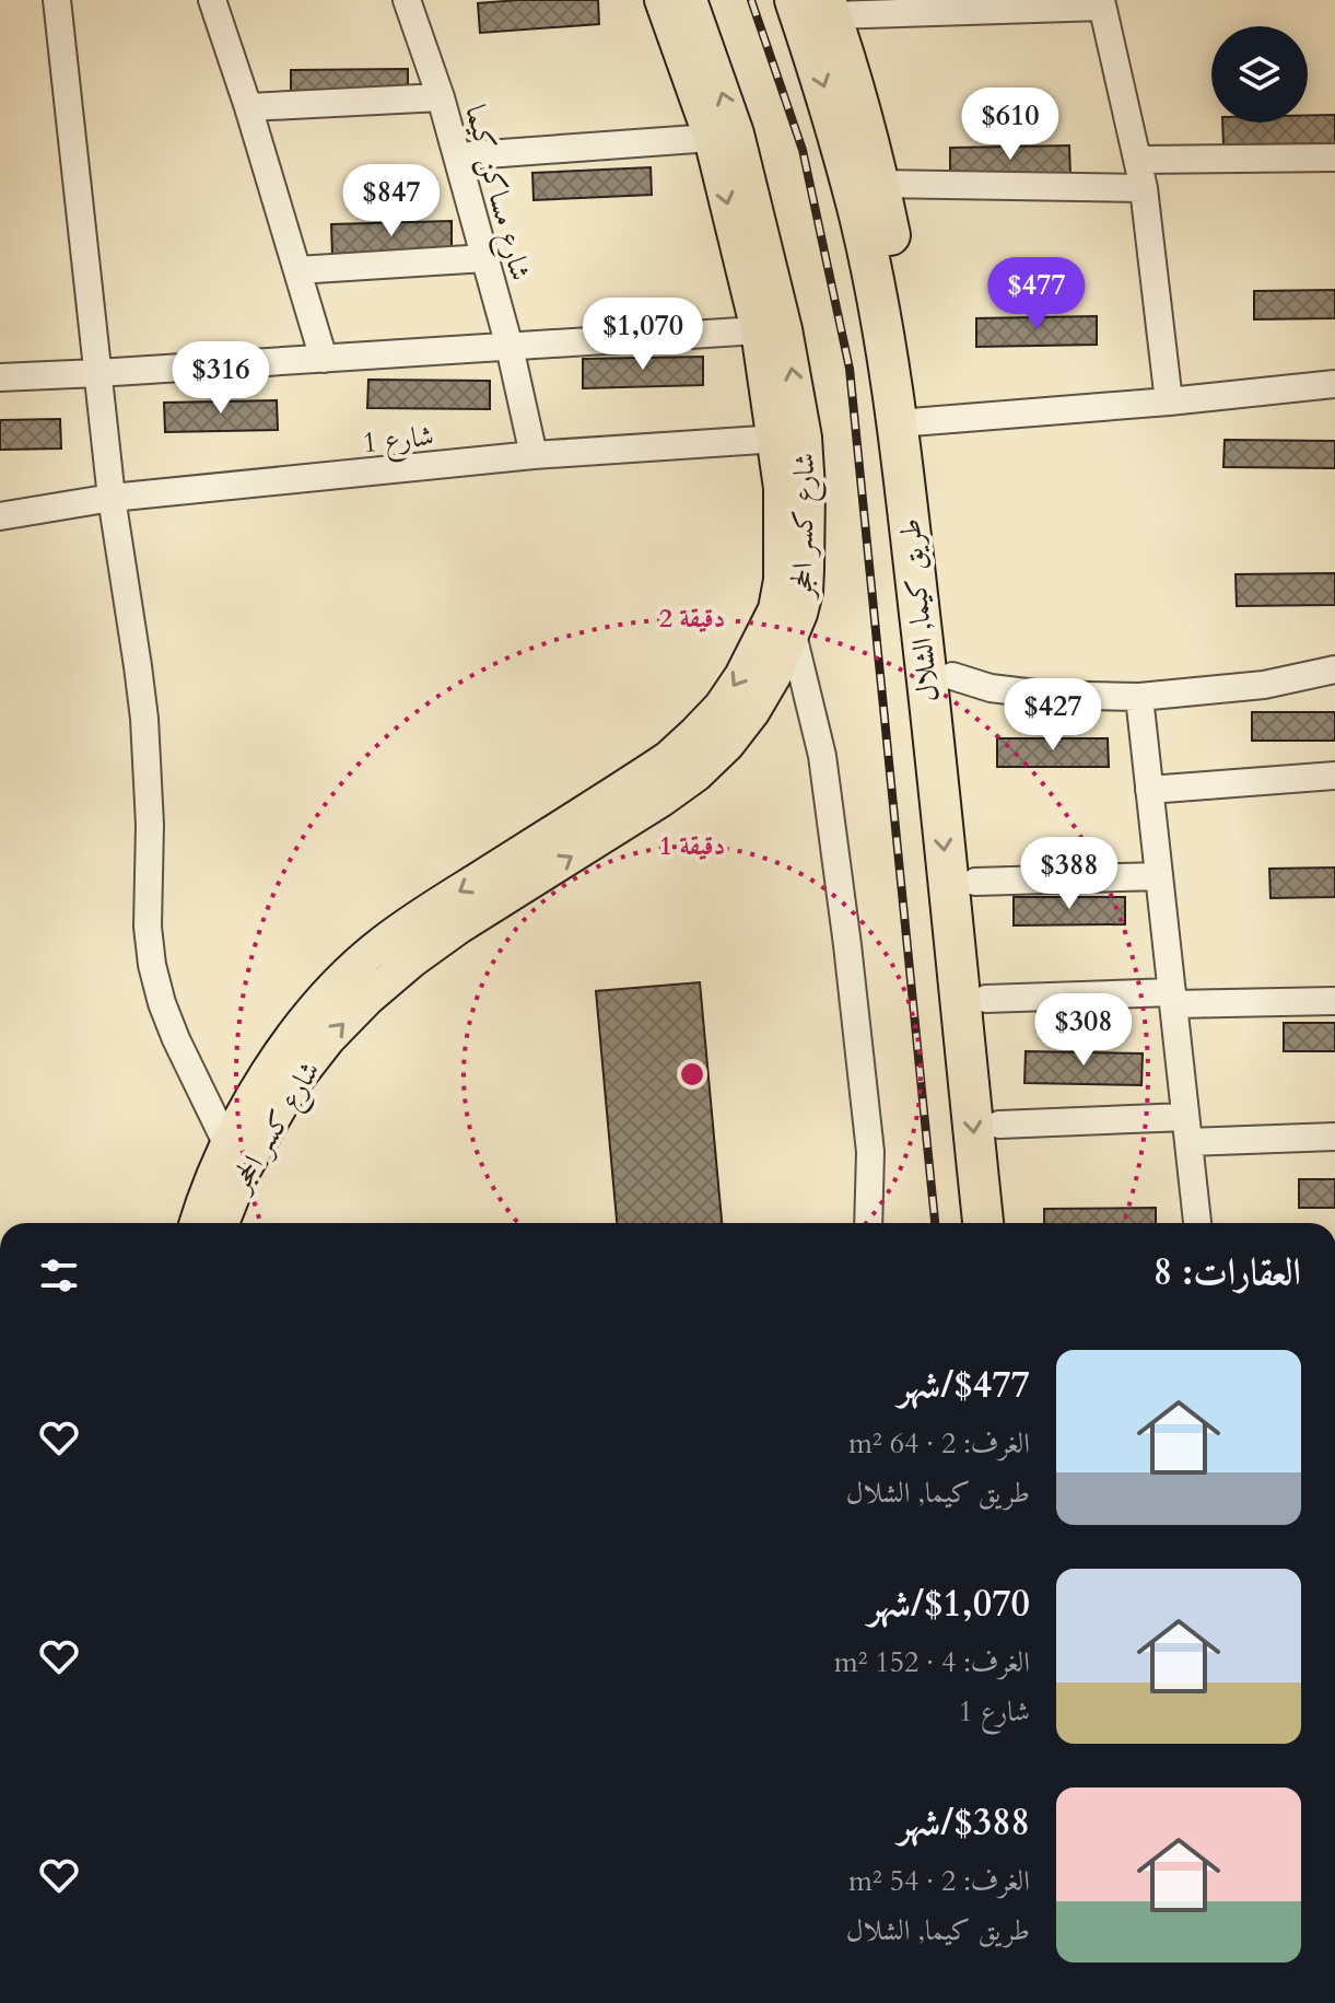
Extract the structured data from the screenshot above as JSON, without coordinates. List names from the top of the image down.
{
  "streets": {
    "highway": ["طريق كيما, الشلال"],
    "main road": ["شارع كسر الحجر"],
    "street": ["شارع مساكن كيما", "شارع 1"]
  },
  "crossings": [
    ["شارع مساكن كيما", "شارع 1"],
    ["شارع 1", "شارع كسر الحجر"]
  ],
  "page": {
    "price": [
      "$610",
      "$847",
      "$477",
      "$1,070",
      "$316",
      "$427",
      "$388",
      "$308"
    ],
    "heading": "العقارات: 8",
    "list": [
      {
        "name": "$477/شهر",
        "note": "الغرف: 2 · 64 m² · طريق كيما, الشلال"
      },
      {
        "name": "$1,070/شهر",
        "note": "الغرف: 4 · 152 m² · شارع 1"
      },
      {
        "name": "$388/شهر",
        "note": "الغرف: 2 · 54 m² · طريق كيما, الشلال"
      }
    ]
  },
  "rings": ["2 دقيقة", "1 دقيقة"]
}
